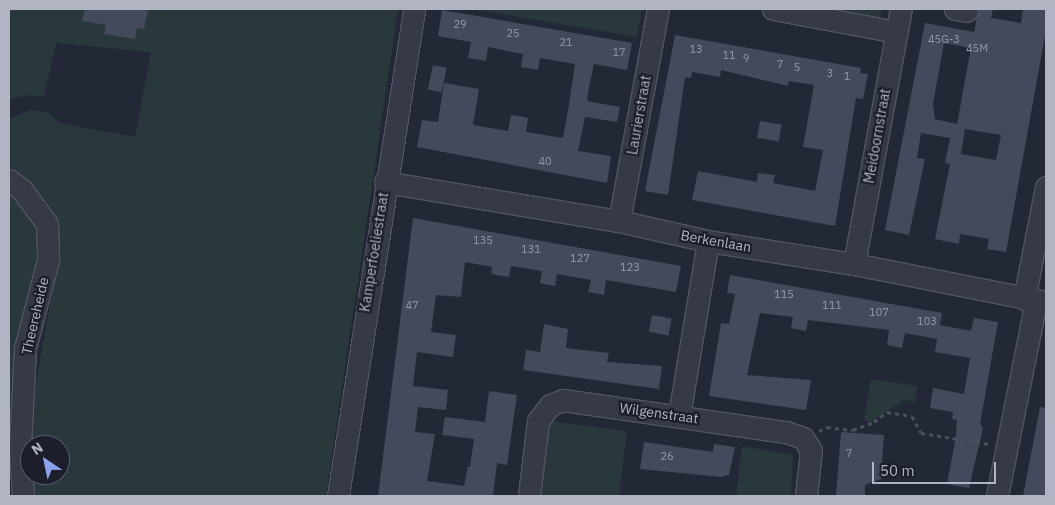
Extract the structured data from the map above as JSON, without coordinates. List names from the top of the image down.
{
  "streets": {
    "street": [
      "Laurierstraat",
      "Meidoornstraat",
      "Berkenlaan",
      "Kamperfoeliestraat",
      "Theereheide",
      "Wilgenstraat"
    ]
  },
  "crossings": [
    ["Laurierstraat", "Berkenlaan"],
    ["Meidoornstraat", "Berkenlaan"],
    ["Berkenlaan", "Kamperfoeliestraat"]
  ],
  "house_numbers": [
    "29",
    "25",
    "45G-3",
    "21",
    "45M",
    "13",
    "17",
    "11",
    "9",
    "7",
    "5",
    "3",
    "1",
    "40",
    "135",
    "131",
    "127",
    "123",
    "115",
    "47",
    "111",
    "107",
    "103",
    "7",
    "26"
  ],
  "scale_bar": "50 m",
  "north": "top left"
}
